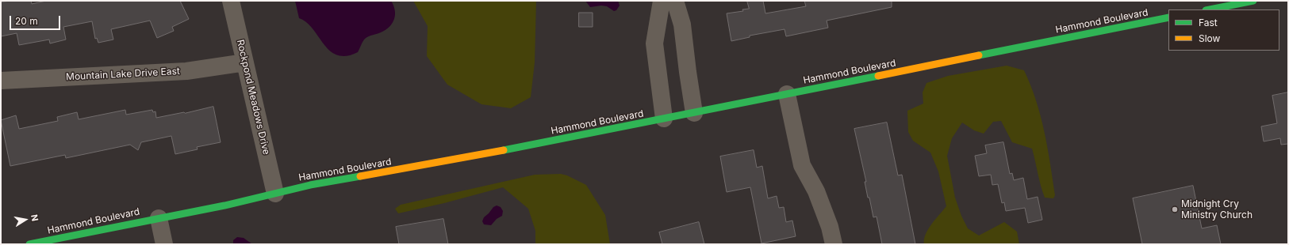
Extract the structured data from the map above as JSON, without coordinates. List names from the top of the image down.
{
  "streets": {
    "street": ["Hammond Boulevard", "Mountain Lake Drive East", "Rockpond Meadows Drive"]
  },
  "crossings": [
    ["Hammond Boulevard", "Rockpond Meadows Drive"],
    ["Mountain Lake Drive East", "Rockpond Meadows Drive"]
  ],
  "places": ["Midnight Cry Ministry Church"],
  "legend": ["Fast", "Slow"],
  "scale_bar": "20 m",
  "north": "right"
}
